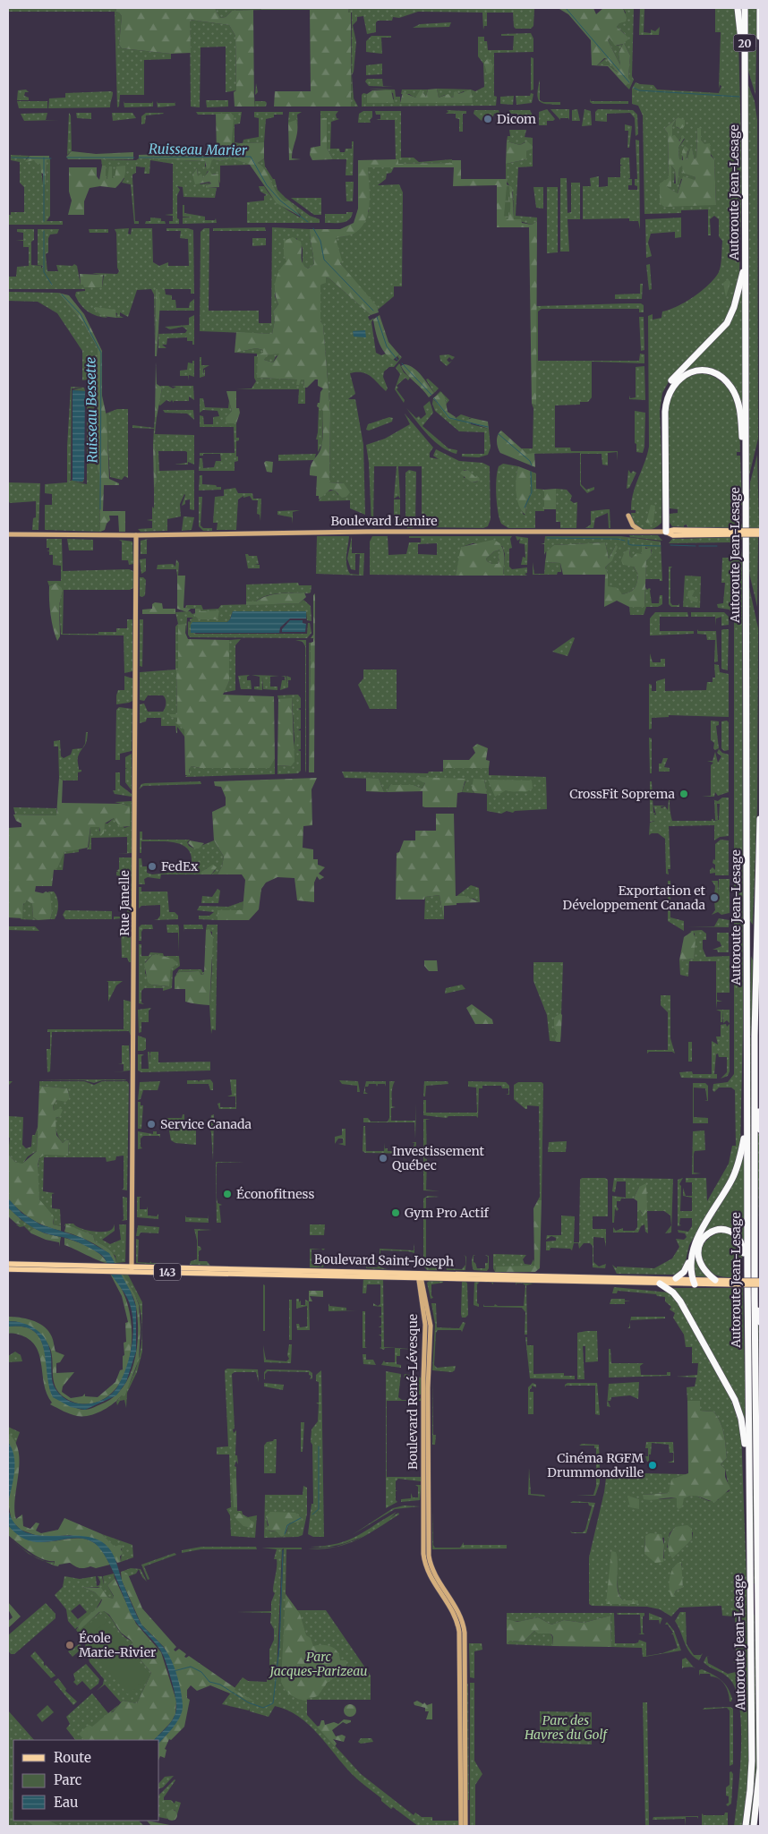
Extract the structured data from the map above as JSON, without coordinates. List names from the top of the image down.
{
  "streets": {
    "highway": ["20", "Autoroute Jean-Lesage"],
    "main road": [
      "Boulevard Lemire",
      "Rue Janelle",
      "Boulevard Saint-Joseph",
      "143",
      "Boulevard René-Lévesque"
    ]
  },
  "crossings": [
    ["Boulevard Lemire", "Rue Janelle"],
    ["Rue Janelle", "Boulevard Saint-Joseph"],
    ["Boulevard Saint-Joseph", "Boulevard René-Lévesque"]
  ],
  "water": ["Ruisseau Marier", "Ruisseau Bessette"],
  "parks": ["Parc Jacques-Parizeau", "Parc des Havres du Golf"],
  "places": [
    "Dicom",
    "CrossFit Soprema",
    "FedEx",
    "Exportation et Développement Canada",
    "Service Canada",
    "Investissement Québec",
    "Éconofitness",
    "Gym Pro Actif",
    "Cinéma RGFM Drummondville",
    "École Marie-Rivier"
  ],
  "legend": ["Route", "Parc", "Eau"]
}
